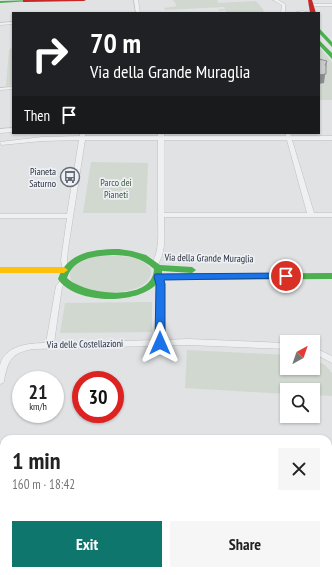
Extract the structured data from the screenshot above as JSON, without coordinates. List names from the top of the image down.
{
  "streets": {
    "street": ["Via della Grande Muraglia", "Via delle Costellazioni"]
  },
  "parks": ["Parco dei Pianeti"],
  "places": {
    "bus stop": ["Pianeta Saturno"]
  },
  "north": "top right",
  "page": {
    "turn": ["70 m", "Via della Grande Muraglia"],
    "then": "Then",
    "speed": "21 km/h",
    "limit": "30",
    "heading": ["1 min", "160 m · 18:42"],
    "buttons": ["Exit", "Share"]
  }
}
